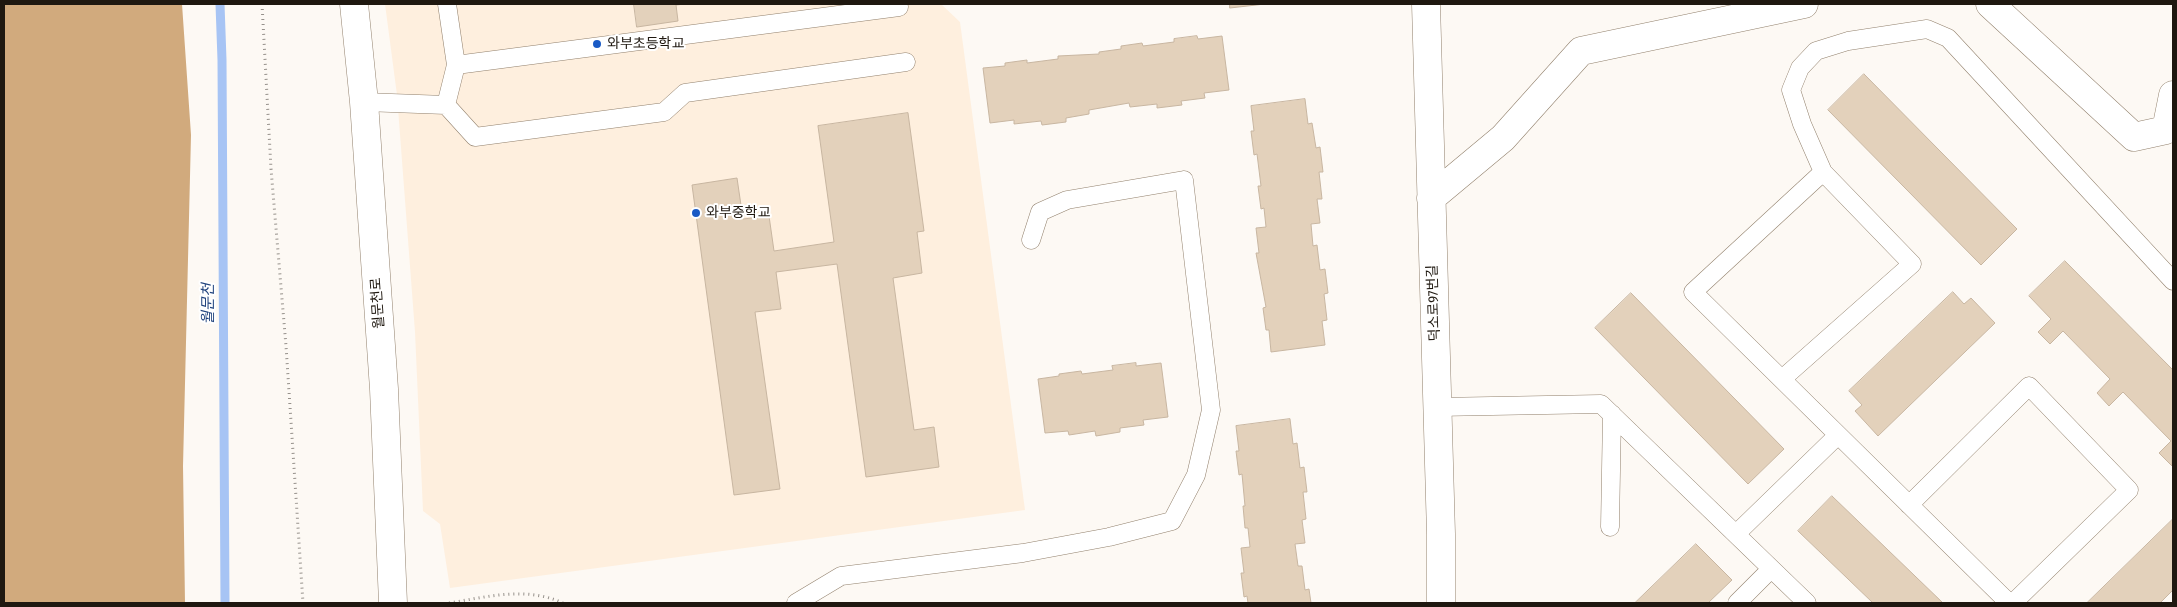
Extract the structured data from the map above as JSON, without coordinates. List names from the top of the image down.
{
  "streets": {
    "street": ["월문천로", "덕소로97번길"]
  },
  "water": ["월문천"],
  "places": ["와부초등학교", "와부중학교"]
}
